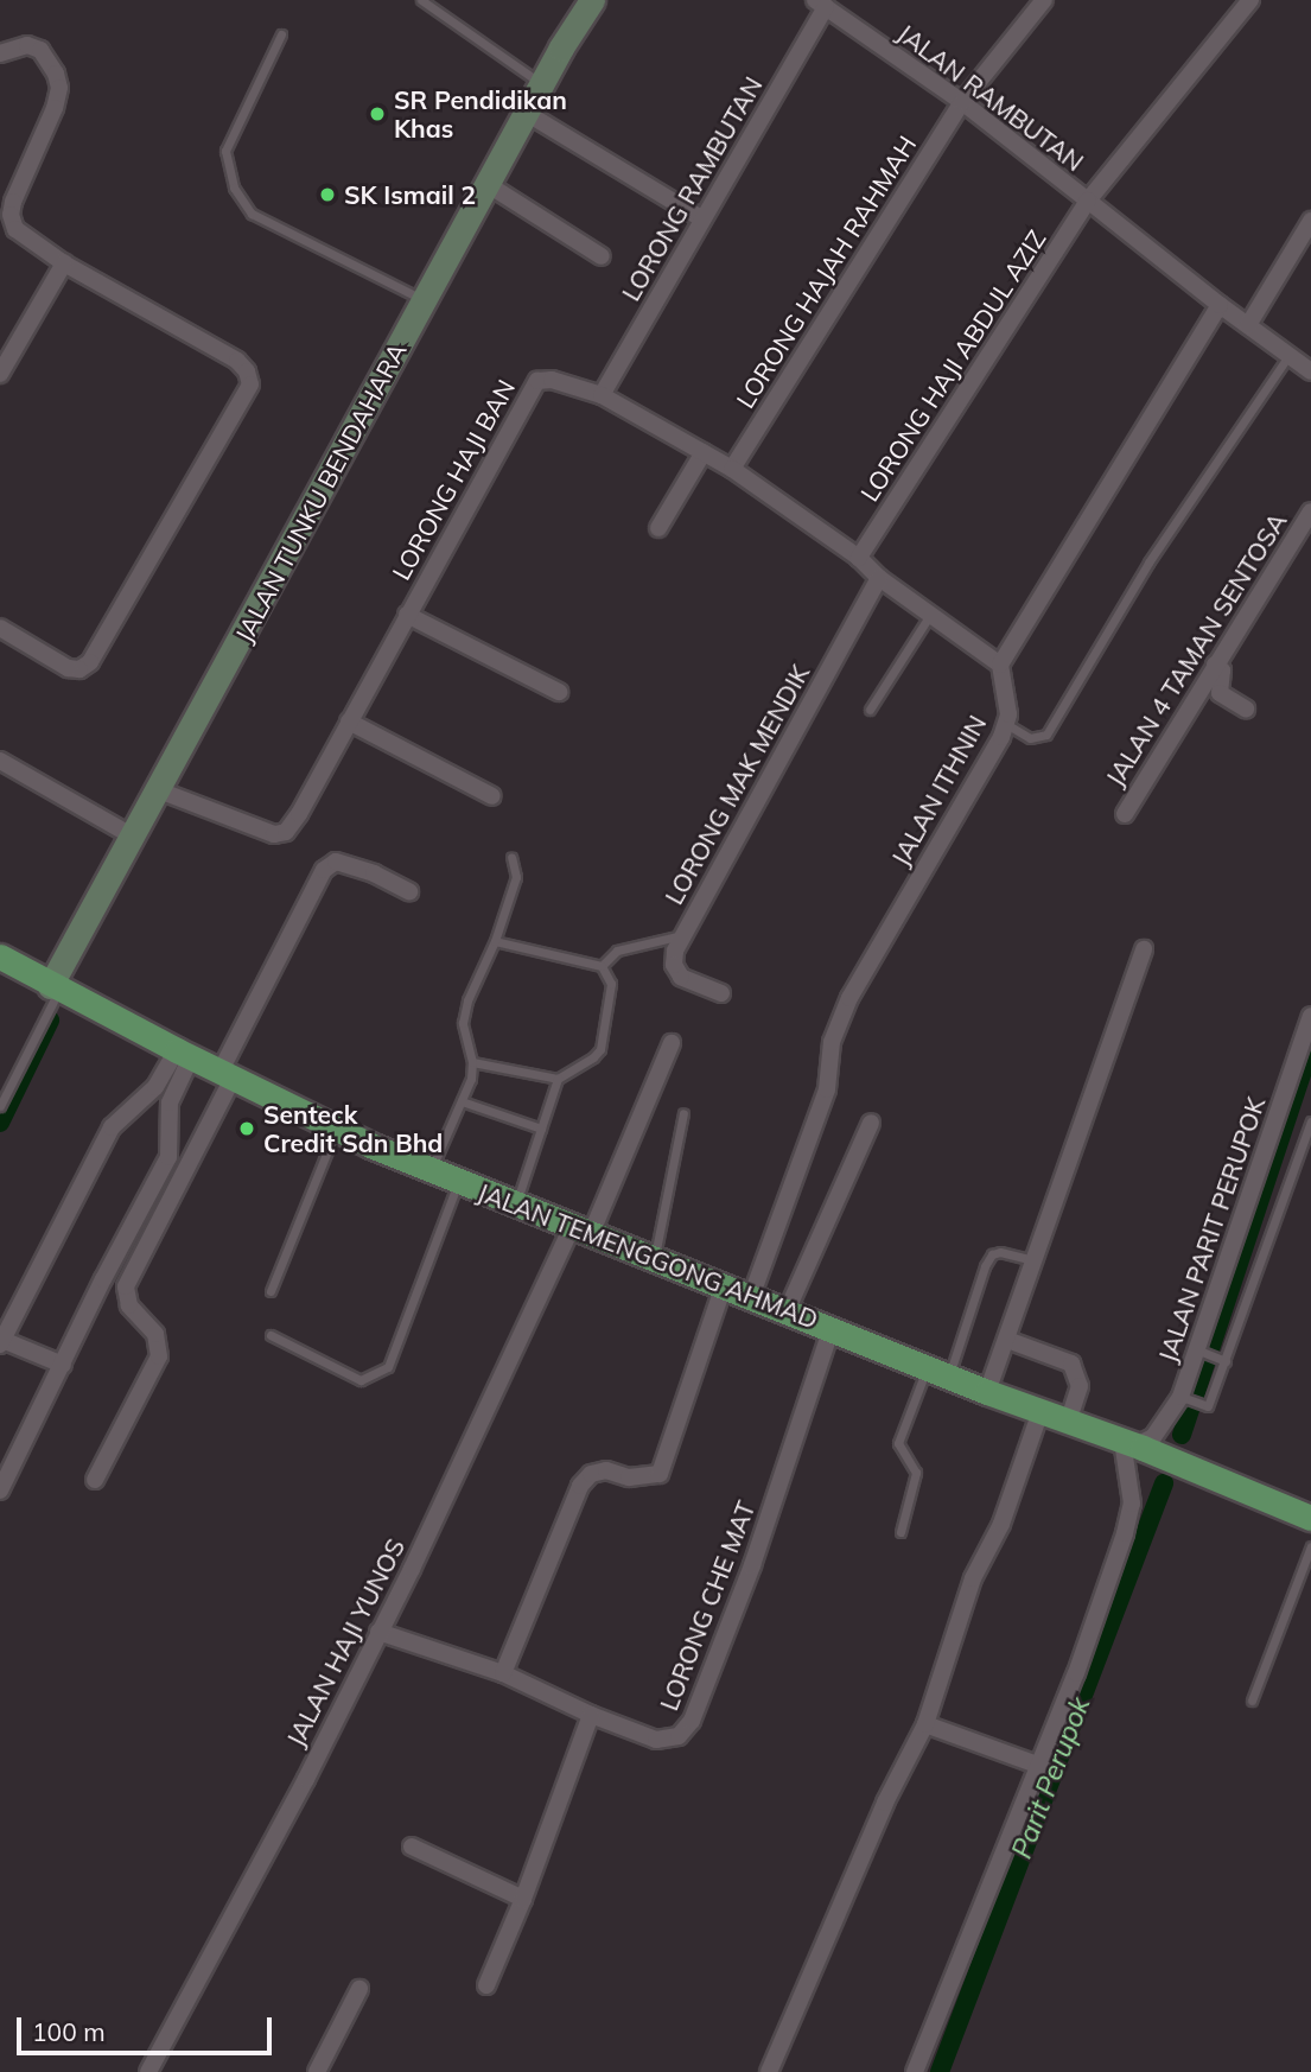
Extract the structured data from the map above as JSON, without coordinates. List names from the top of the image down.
{
  "streets": {
    "main road": ["JALAN TEMENGGONG AHMAD"],
    "street": [
      "JALAN RAMBUTAN",
      "LORONG RAMBUTAN",
      "LORONG HAJAH RAHMAH",
      "LORONG HAJI ABDUL AZIZ",
      "LORONG HAJI BAN",
      "JALAN TUNKU BENDAHARA",
      "JALAN 4 TAMAN SENTOSA",
      "LORONG MAK MENDIK",
      "JALAN ITHNIN",
      "JALAN PARIT PERUPOK",
      "LORONG CHE MAT",
      "JALAN HAJI YUNOS"
    ]
  },
  "crossings": [
    ["JALAN RAMBUTAN", "LORONG RAMBUTAN"],
    ["JALAN RAMBUTAN", "LORONG HAJAH RAHMAH"],
    ["JALAN RAMBUTAN", "LORONG HAJI ABDUL AZIZ"],
    ["LORONG RAMBUTAN", "LORONG HAJI BAN"],
    ["LORONG HAJAH RAHMAH", "LORONG HAJI BAN"],
    ["LORONG HAJI ABDUL AZIZ", "LORONG HAJI BAN"],
    ["LORONG HAJI BAN", "JALAN TUNKU BENDAHARA"],
    ["LORONG HAJI BAN", "LORONG MAK MENDIK"],
    ["LORONG HAJI BAN", "JALAN ITHNIN"],
    ["JALAN TUNKU BENDAHARA", "JALAN TEMENGGONG AHMAD"],
    ["JALAN ITHNIN", "JALAN TEMENGGONG AHMAD"],
    ["JALAN PARIT PERUPOK", "JALAN TEMENGGONG AHMAD"],
    ["JALAN TEMENGGONG AHMAD", "LORONG CHE MAT"],
    ["JALAN TEMENGGONG AHMAD", "JALAN HAJI YUNOS"],
    ["LORONG CHE MAT", "JALAN HAJI YUNOS"]
  ],
  "water": ["Parit Perupok"],
  "places": ["SR Pendidikan Khas", "SK Ismail 2", "Senteck Credit Sdn Bhd"],
  "scale_bar": "100 m"
}
